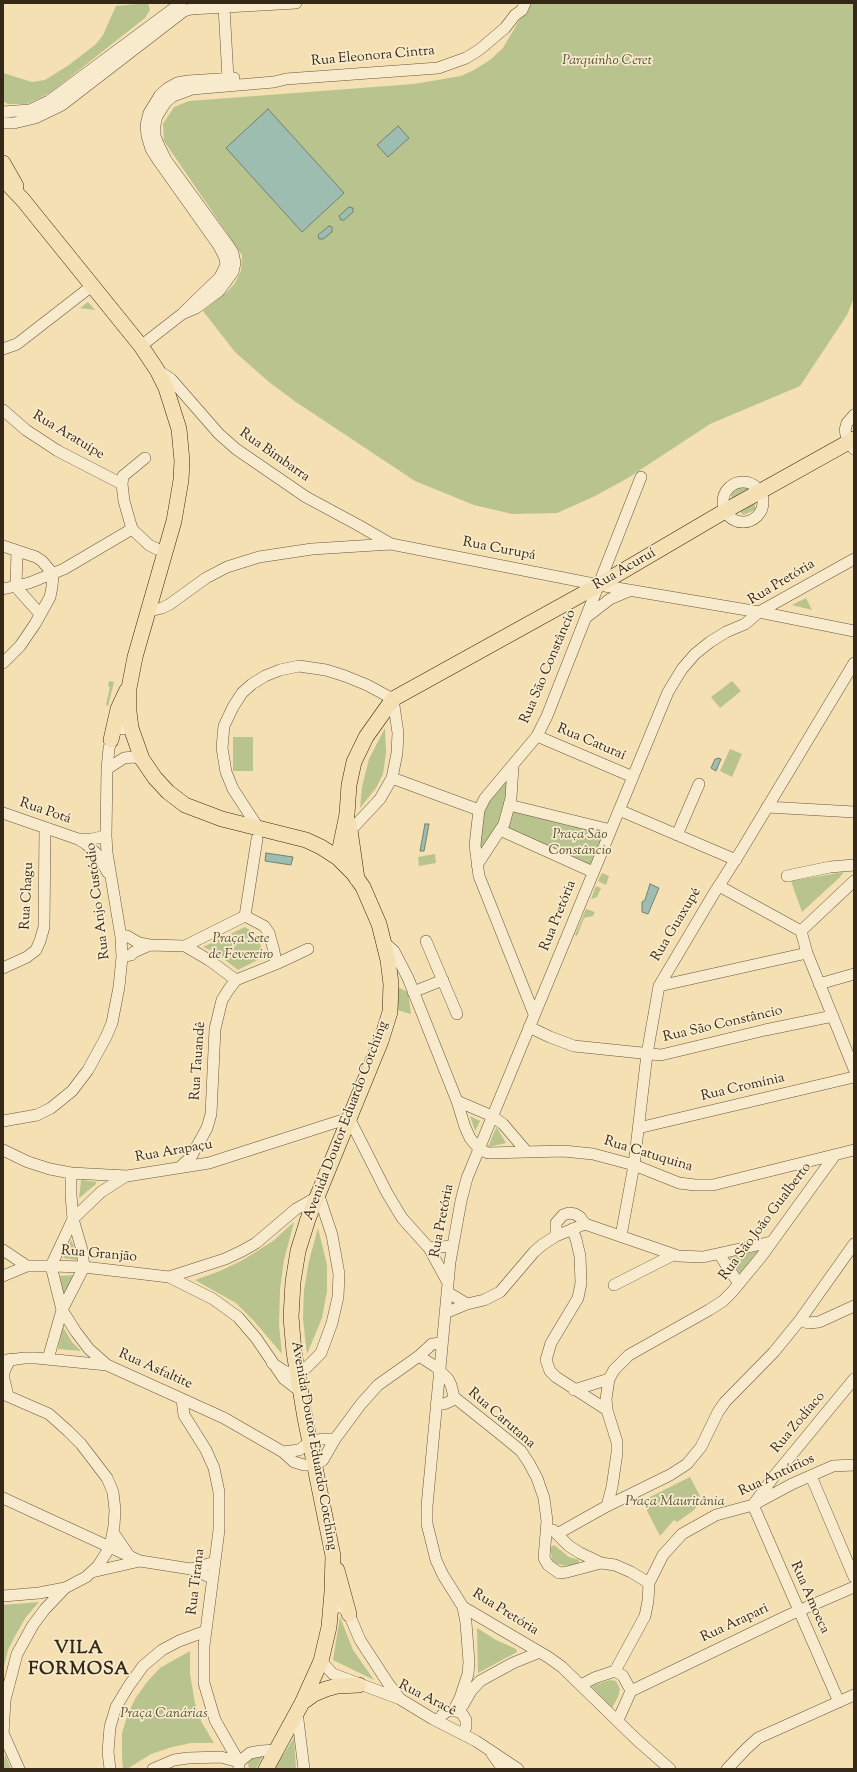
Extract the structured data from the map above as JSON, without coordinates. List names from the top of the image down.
{
  "streets": {
    "main road": ["Rua Acuruí", "Avenida Doutor Eduardo Cotching"],
    "street": [
      "Rua Eleonora Cintra",
      "Rua Aratuípe",
      "Rua Bimbarra",
      "Rua Curupá",
      "Rua Pretória",
      "Rua São Constâncio",
      "Rua Caturaí",
      "Rua Potá",
      "Rua Chagu",
      "Rua Anjo Custódio",
      "Rua Guaxupé",
      "Rua Tauandê",
      "Rua Cromínia",
      "Rua Arapaçu",
      "Rua Catuquina",
      "Rua São João Gualberto",
      "Rua Granjão",
      "Rua Asfaltite",
      "Rua Carutana",
      "Rua Zodíaco",
      "Rua Antúrios",
      "Rua Tirana",
      "Rua Amoeca",
      "Rua Arapari",
      "Rua Aracê"
    ]
  },
  "crossings": [
    ["Rua Eleonora Cintra", "Avenida Doutor Eduardo Cotching"],
    ["Rua Bimbarra", "Rua Curupá"],
    ["Rua Bimbarra", "Avenida Doutor Eduardo Cotching"],
    ["Rua Curupá", "Rua Acuruí"],
    ["Rua Curupá", "Rua Pretória"],
    ["Rua Curupá", "Rua São Constâncio"],
    ["Rua Curupá", "Avenida Doutor Eduardo Cotching"],
    ["Rua Acuruí", "Rua São Constâncio"],
    ["Rua Pretória", "Rua São Constâncio"],
    ["Rua Pretória", "Rua Caturaí"],
    ["Rua Pretória", "Rua Catuquina"],
    ["Rua Pretória", "Rua Carutana"],
    ["Rua São Constâncio", "Rua Caturaí"],
    ["Rua São Constâncio", "Rua Guaxupé"],
    ["Rua Potá", "Rua Chagu"],
    ["Rua Potá", "Rua Anjo Custódio"],
    ["Rua Guaxupé", "Rua Cromínia"],
    ["Rua Guaxupé", "Rua Catuquina"],
    ["Rua Tauandê", "Rua Arapaçu"],
    ["Avenida Doutor Eduardo Cotching", "Rua Arapaçu"],
    ["Avenida Doutor Eduardo Cotching", "Rua Asfaltite"],
    ["Avenida Doutor Eduardo Cotching", "Rua Aracê"],
    ["Rua Catuquina", "Rua São João Gualberto"],
    ["Rua Asfaltite", "Rua Tirana"],
    ["Rua Zodíaco", "Rua Antúrios"],
    ["Rua Zodíaco", "Rua Amoeca"],
    ["Rua Antúrios", "Rua Amoeca"],
    ["Rua Amoeca", "Rua Arapari"]
  ],
  "districts": ["VILA FORMOSA"],
  "parks": [
    "Parquinho Ceret",
    "Praça São Constâncio",
    "Praça Sete de Fevereiro",
    "Praça Mauritânia",
    "Praça Canárias"
  ]
}
